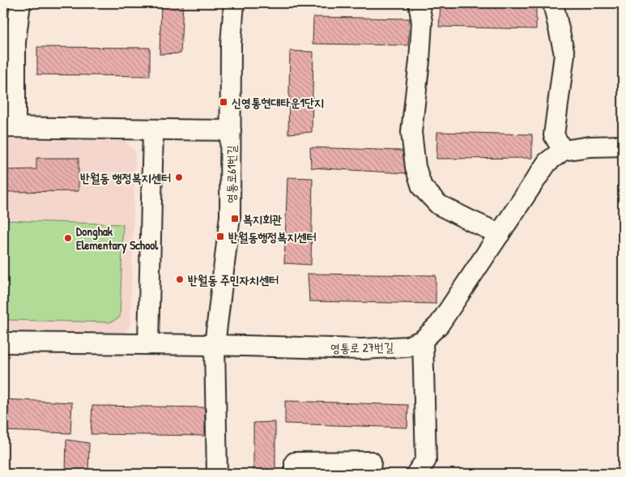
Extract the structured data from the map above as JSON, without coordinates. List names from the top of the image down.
{
  "streets": {
    "street": ["영통로61번길", "영통로 27번길"]
  },
  "crossings": [
    ["영통로61번길", "영통로 27번길"]
  ],
  "places": {
    "transit": ["신영통현대타운1단지", "복지회관", "반월동행정복지센터"],
    "other": ["반월동 행정복지센터", "Donghak Elementary School", "반월동 주민자치센터"]
  }
}
